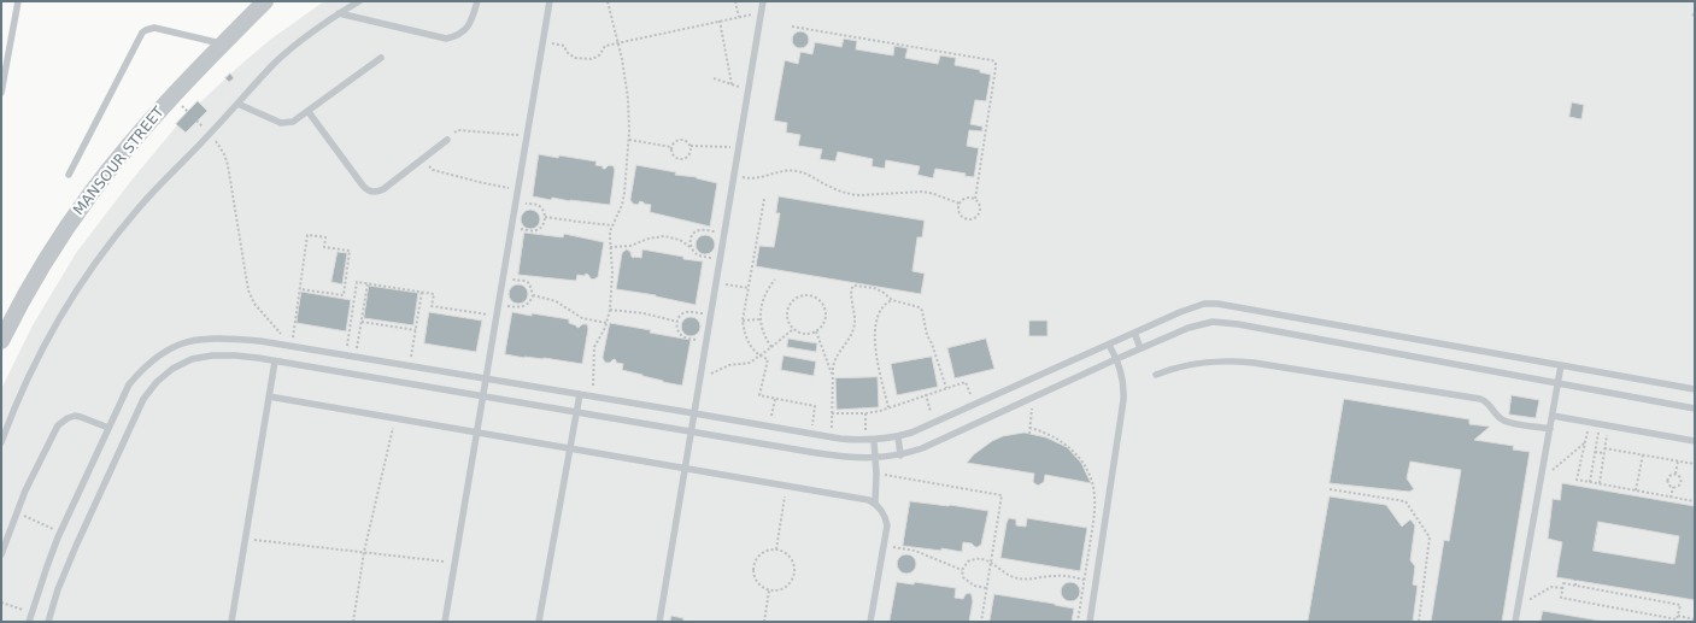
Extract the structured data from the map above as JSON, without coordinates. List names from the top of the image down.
{
  "streets": {
    "street": ["MANSOUR STREET"]
  }
}
